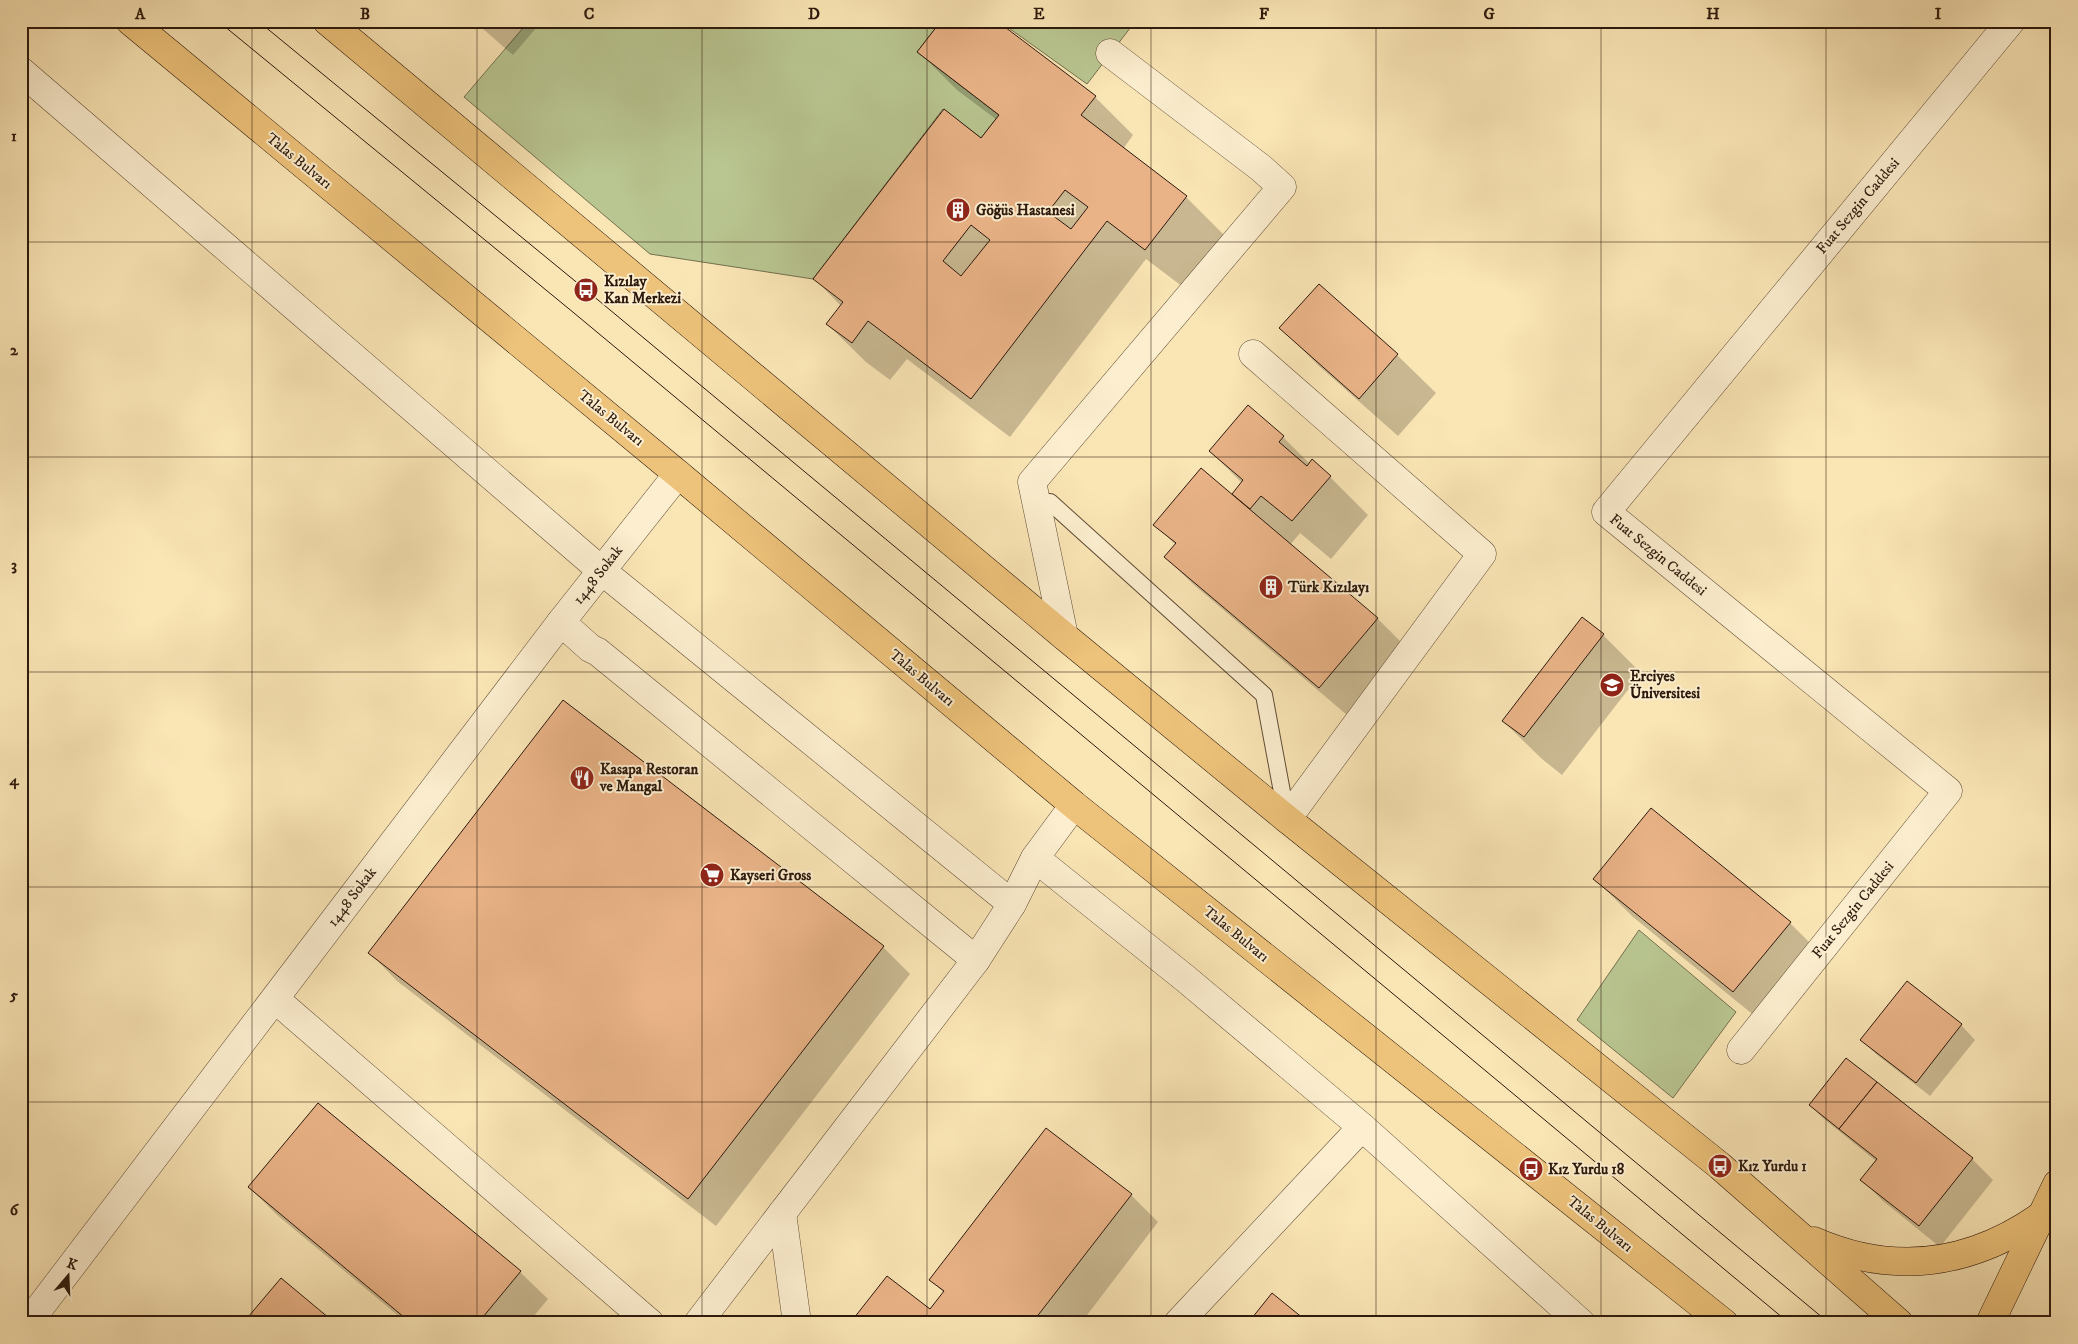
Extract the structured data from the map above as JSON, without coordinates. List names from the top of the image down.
{
  "streets": {
    "main road": ["Talas Bulvarı"],
    "street": ["Fuat Sezgin Caddesi", "1448 Sokak"]
  },
  "crossings": [
    ["Talas Bulvarı", "1448 Sokak"]
  ],
  "places": {
    "building": ["Göğüs Hastanesi", "Türk Kızılayı"],
    "bus stop": ["Kızılay Kan Merkezi", "Kız Yurdu 1", "Kız Yurdu 18"],
    "school or university": ["Erciyes Üniversitesi"],
    "restaurant": ["Kasapa Restoran ve Mangal"],
    "supermarket": ["Kayseri Gross"]
  },
  "north": "top",
  "grid": {
    "columns": [
      "A",
      "B",
      "C",
      "D",
      "E",
      "F",
      "G",
      "H",
      "I"
    ],
    "rows": [
      "1",
      "2",
      "3",
      "4",
      "5",
      "6"
    ]
  }
}
